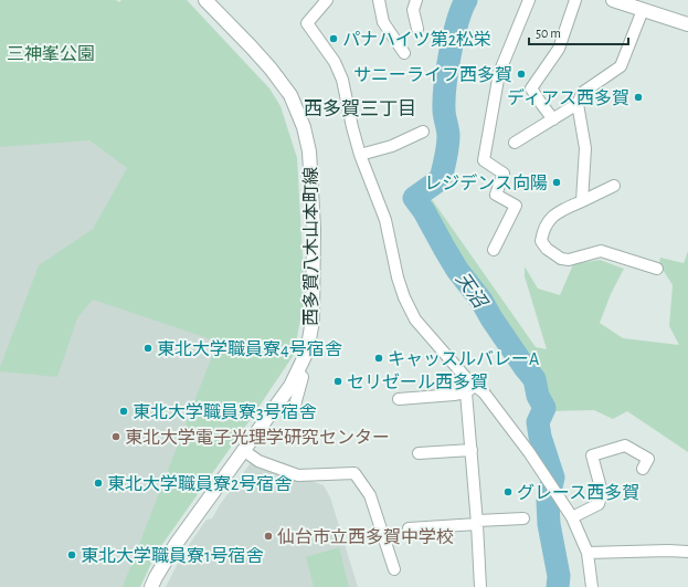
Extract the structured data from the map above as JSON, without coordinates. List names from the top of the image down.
{
  "streets": {
    "street": ["西多賀八木山本町線"]
  },
  "districts": ["西多賀三丁目"],
  "water": ["天沼"],
  "parks": ["三神峯公園"],
  "places": [
    "パナハイツ第2松栄",
    "サニーライフ西多賀",
    "ディアス西多賀",
    "レジデンス向陽",
    "東北大学職員寮4号宿舎",
    "キャッスルバレーA",
    "セリゼール西多賀",
    "東北大学職員寮3号宿舎",
    "東北大学電子光理学研究センター",
    "東北大学職員寮2号宿舎",
    "グレース西多賀",
    "仙台市立西多賀中学校",
    "東北大学職員寮1号宿舎"
  ],
  "scale_bar": "50 m"
}
